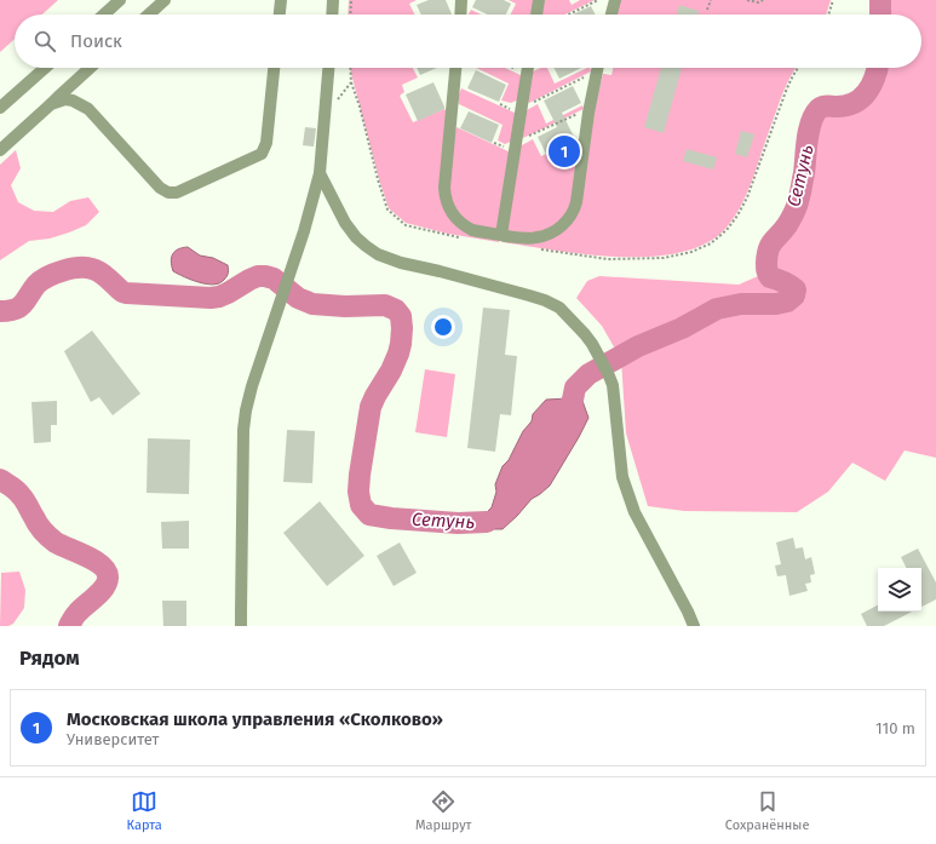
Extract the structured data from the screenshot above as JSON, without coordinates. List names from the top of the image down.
{
  "water": ["Сетунь"],
  "page": {
    "search": "Поиск",
    "pins": "1",
    "heading": "Рядом",
    "list": [
      {
        "mark": "1",
        "name": "Московская школа управления «Сколково»",
        "note": "Университет",
        "value": "110 m"
      }
    ],
    "nav": ["Карта", "Маршрут", "Сохранённые"]
  }
}
